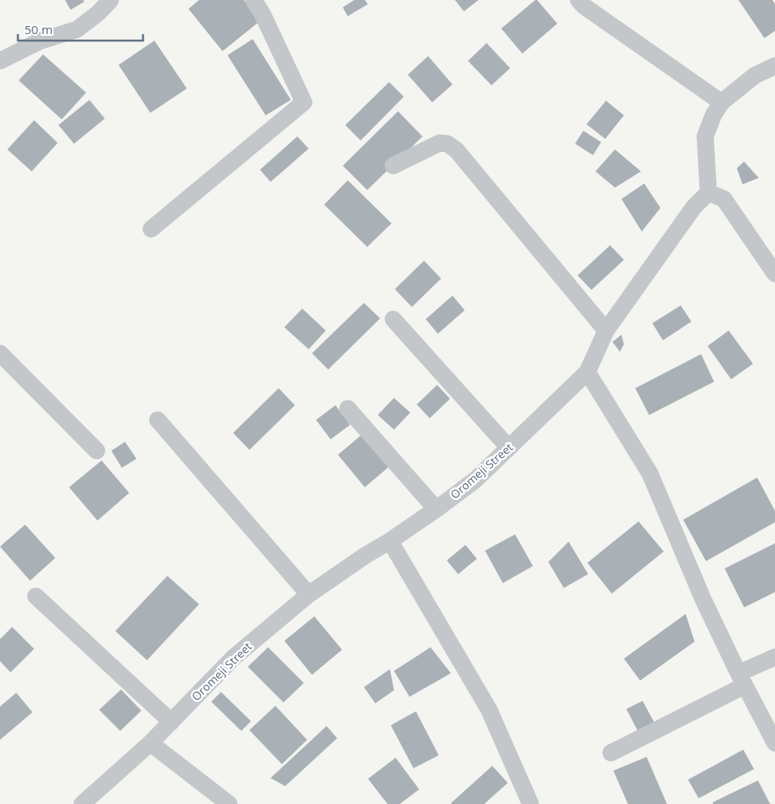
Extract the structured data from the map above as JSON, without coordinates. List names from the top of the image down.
{
  "streets": {
    "street": ["Oromeji Street"]
  },
  "scale_bar": "50 m"
}
